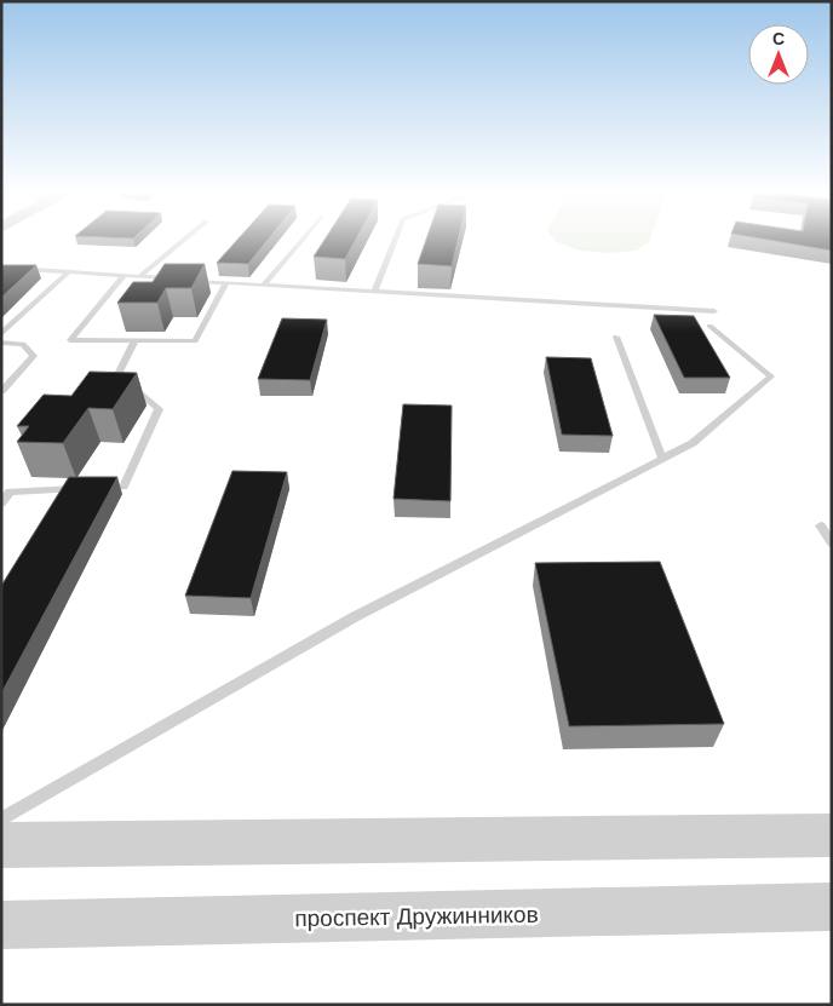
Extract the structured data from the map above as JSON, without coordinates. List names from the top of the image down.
{
  "streets": {
    "street": ["проспект Дружинников"]
  },
  "north": "top"
}
